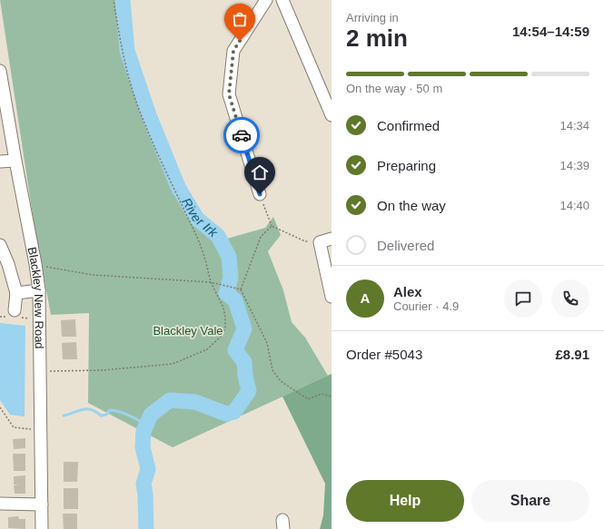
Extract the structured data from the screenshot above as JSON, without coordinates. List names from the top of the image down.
{
  "streets": {
    "street": ["Blackley New Road"]
  },
  "water": ["River Irk"],
  "parks": ["Blackley Vale"],
  "page": {
    "heading": ["2 min", "Arriving in", "14:54–14:59"],
    "panel": [
      "Alex",
      "Courier · 4.9",
      "Order #5043",
      "£8.91"
    ],
    "bar": "On the way · 50 m",
    "list": [
      ["Confirmed", "14:34"],
      ["Preparing", "14:39"],
      ["On the way", "14:40"],
      "Delivered"
    ],
    "round": "A",
    "buttons": ["Help", "Share"]
  }
}
